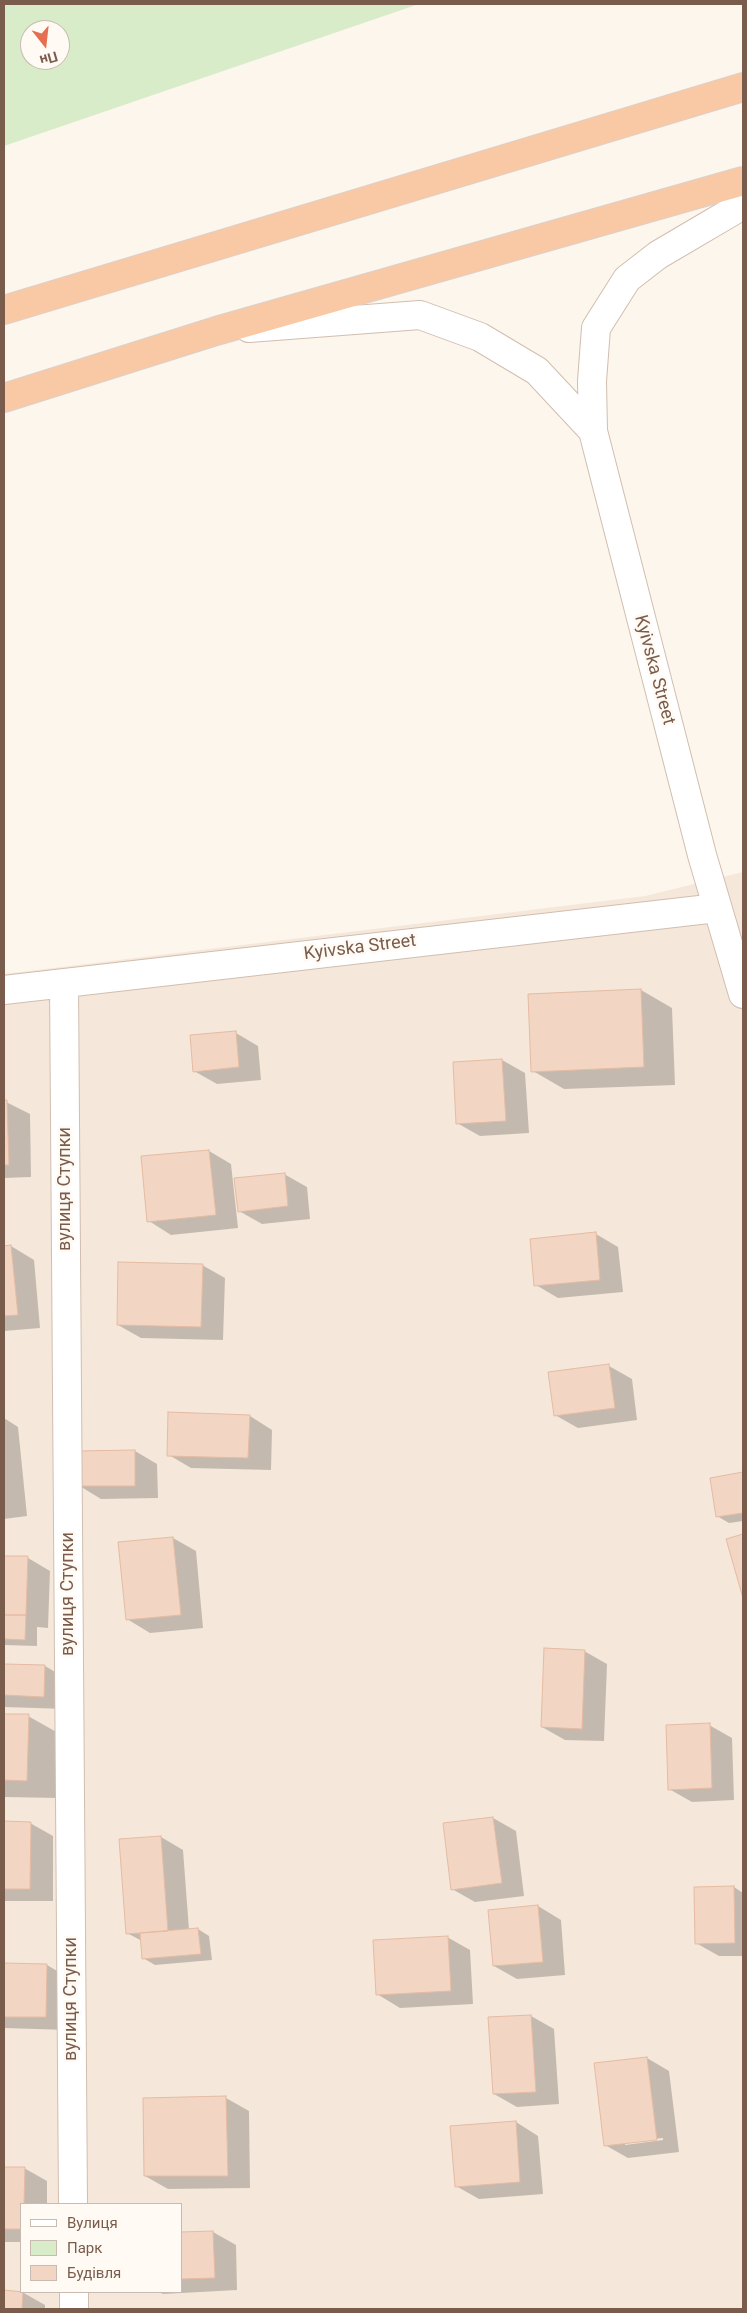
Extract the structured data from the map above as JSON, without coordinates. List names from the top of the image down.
{
  "streets": {
    "street": ["Kyivska Street", "вулиця Ступки"]
  },
  "crossings": [
    ["Kyivska Street", "вулиця Ступки"]
  ],
  "legend": ["Вулиця", "Парк", "Будівля"],
  "north": "bottom"
}
